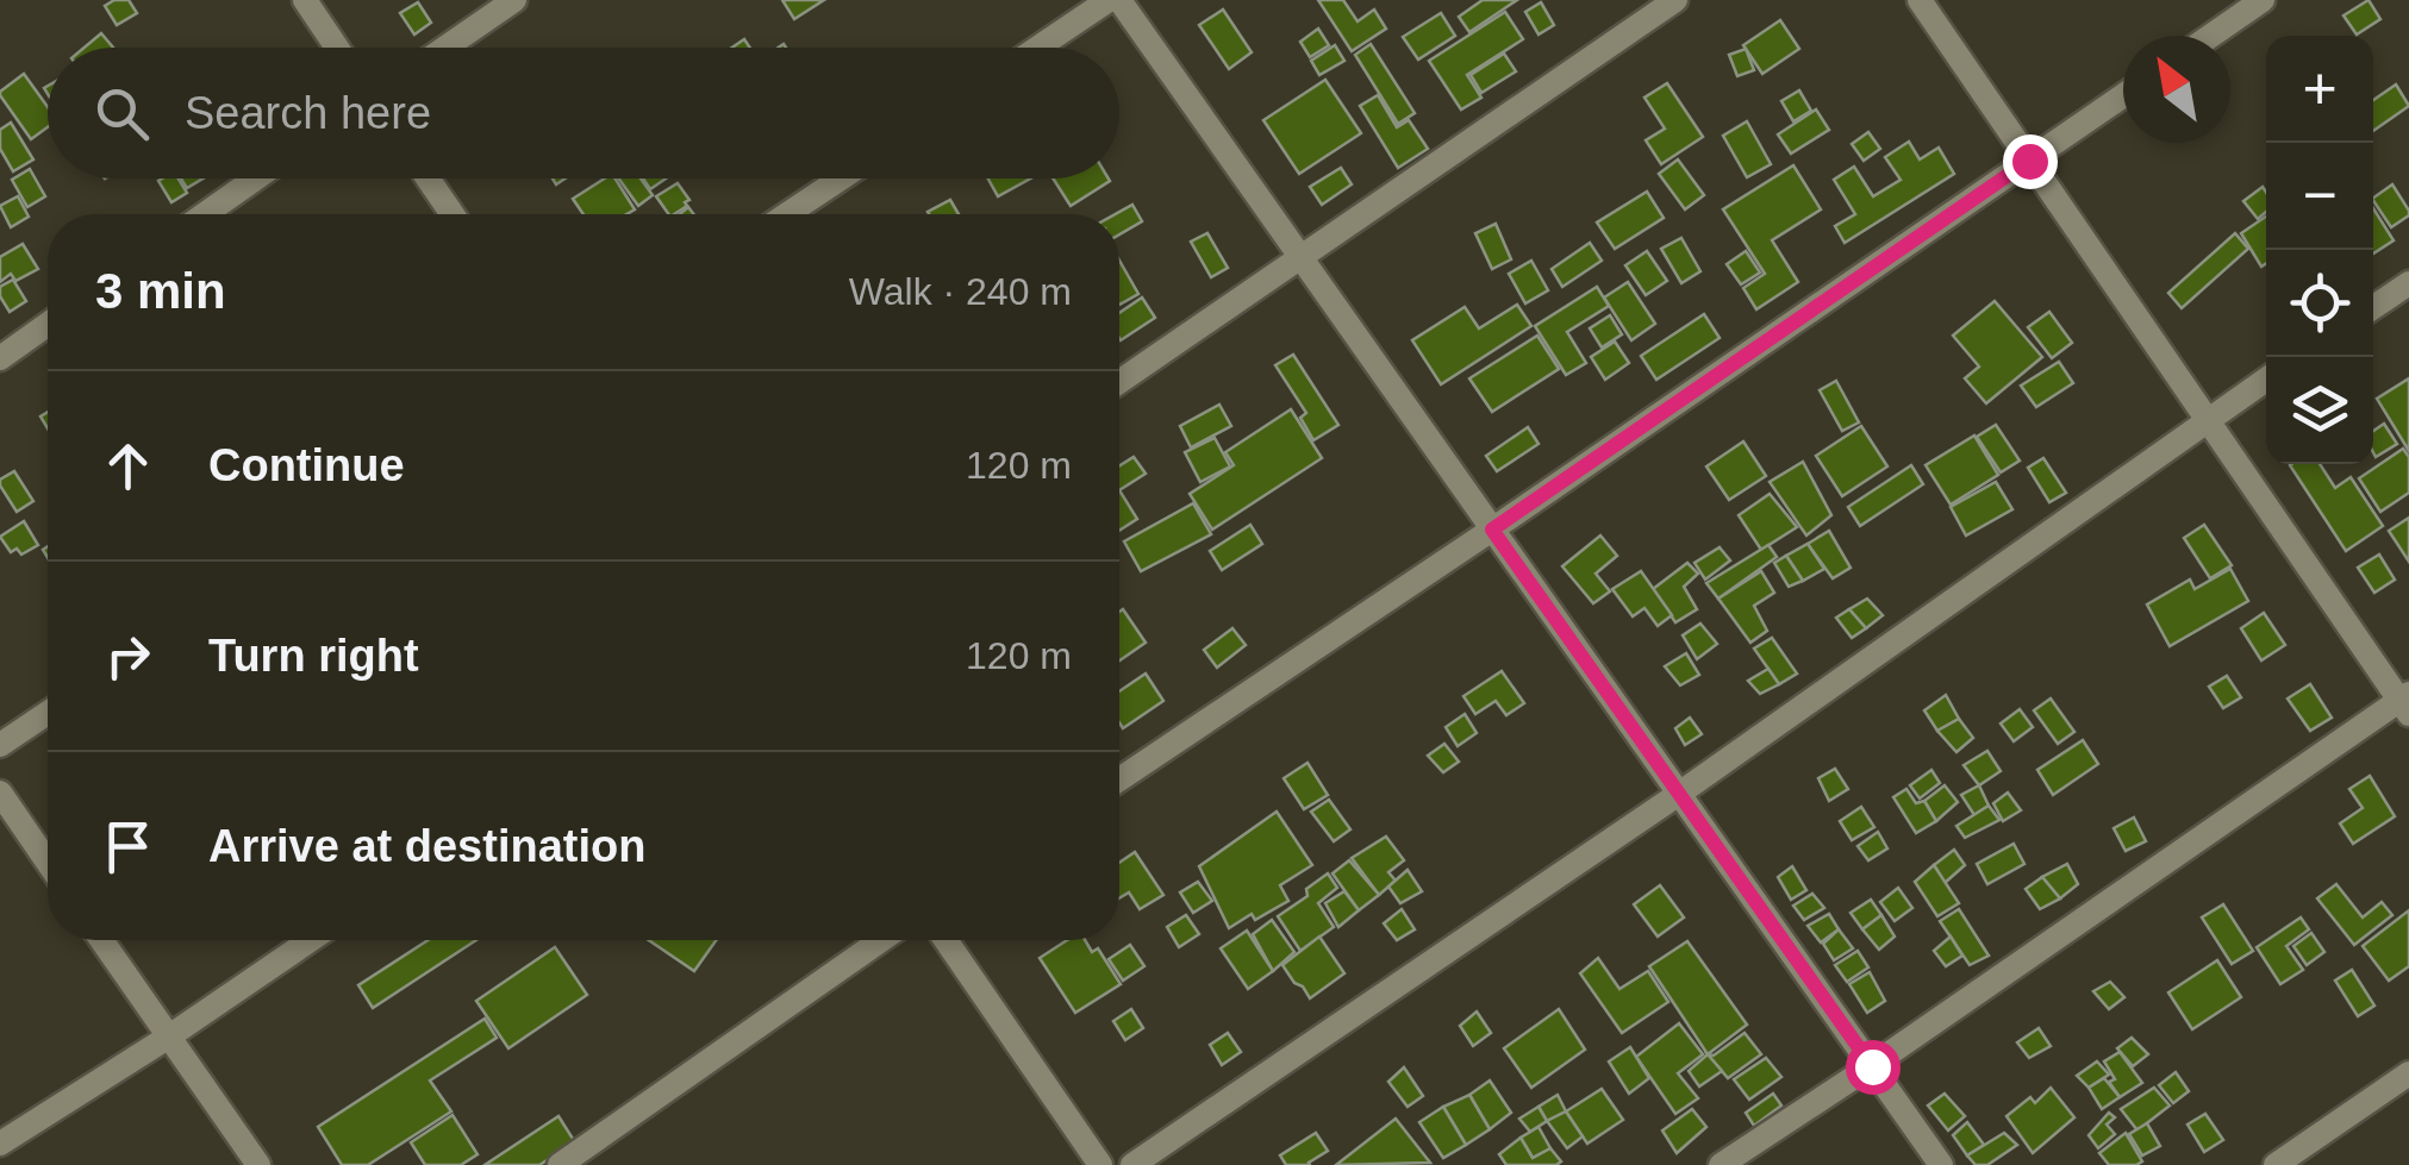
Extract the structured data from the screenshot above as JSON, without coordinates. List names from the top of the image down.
{
  "north": "top left",
  "page": {
    "map_buttons": ["+", "−"],
    "search": "Search here",
    "heading": ["3 min", "Walk · 240 m"],
    "list": [
      ["Continue", "120 m"],
      ["Turn right", "120 m"],
      "Arrive at destination"
    ]
  }
}
